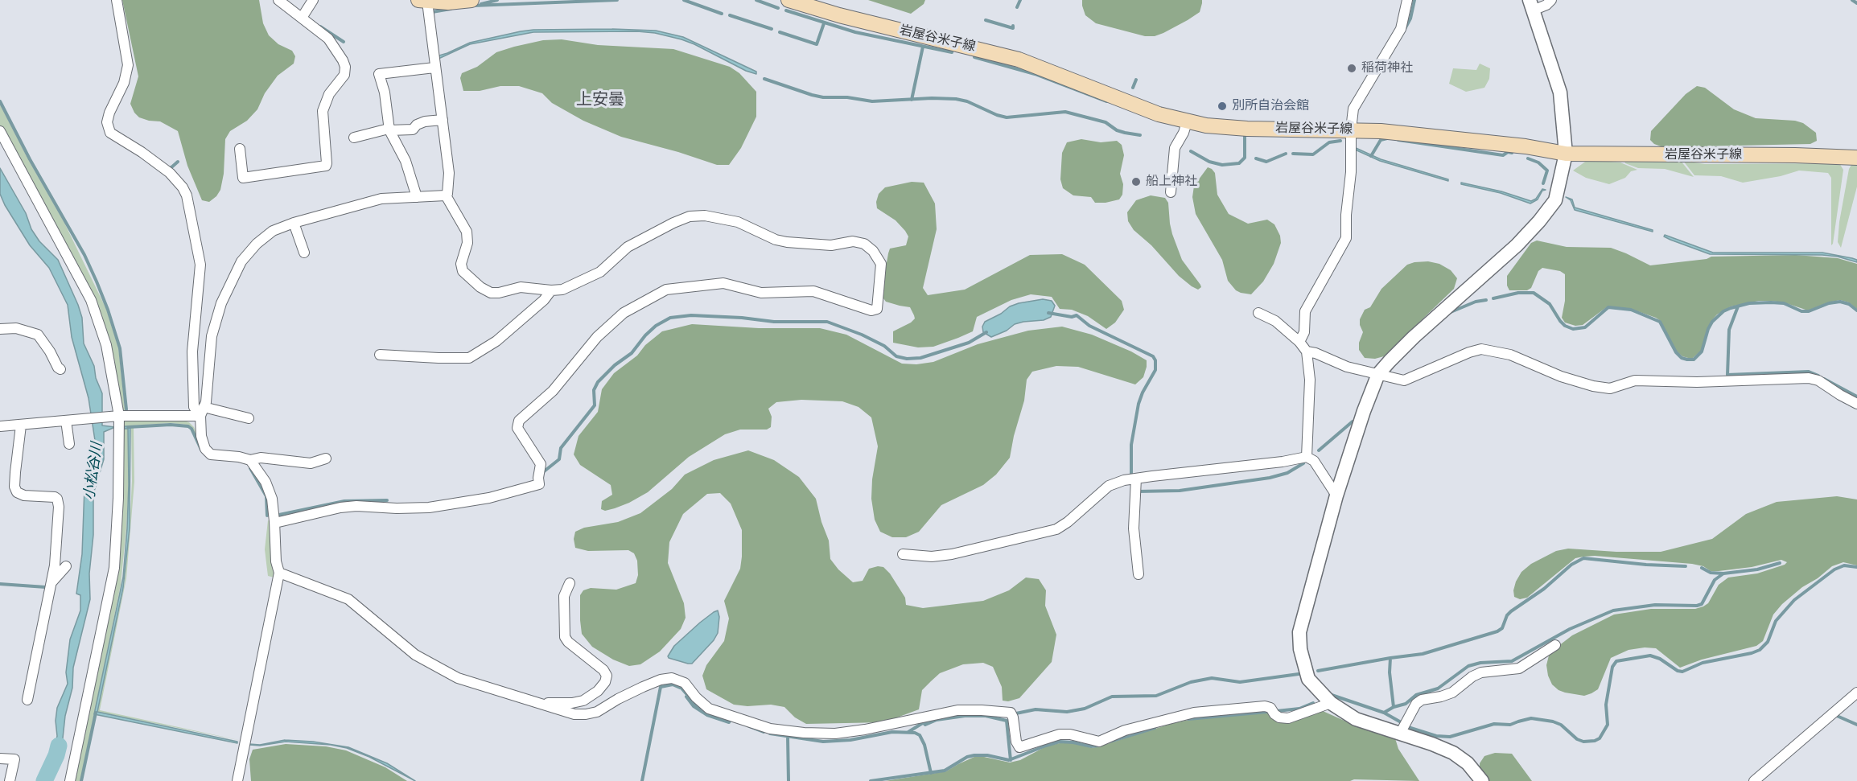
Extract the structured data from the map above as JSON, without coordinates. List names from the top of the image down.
{
  "streets": {
    "main road": ["岩屋谷米子線"]
  },
  "districts": ["上安曇"],
  "water": ["小松谷川"],
  "places": ["稲荷神社", "別所自治会館", "船上神社"]
}
